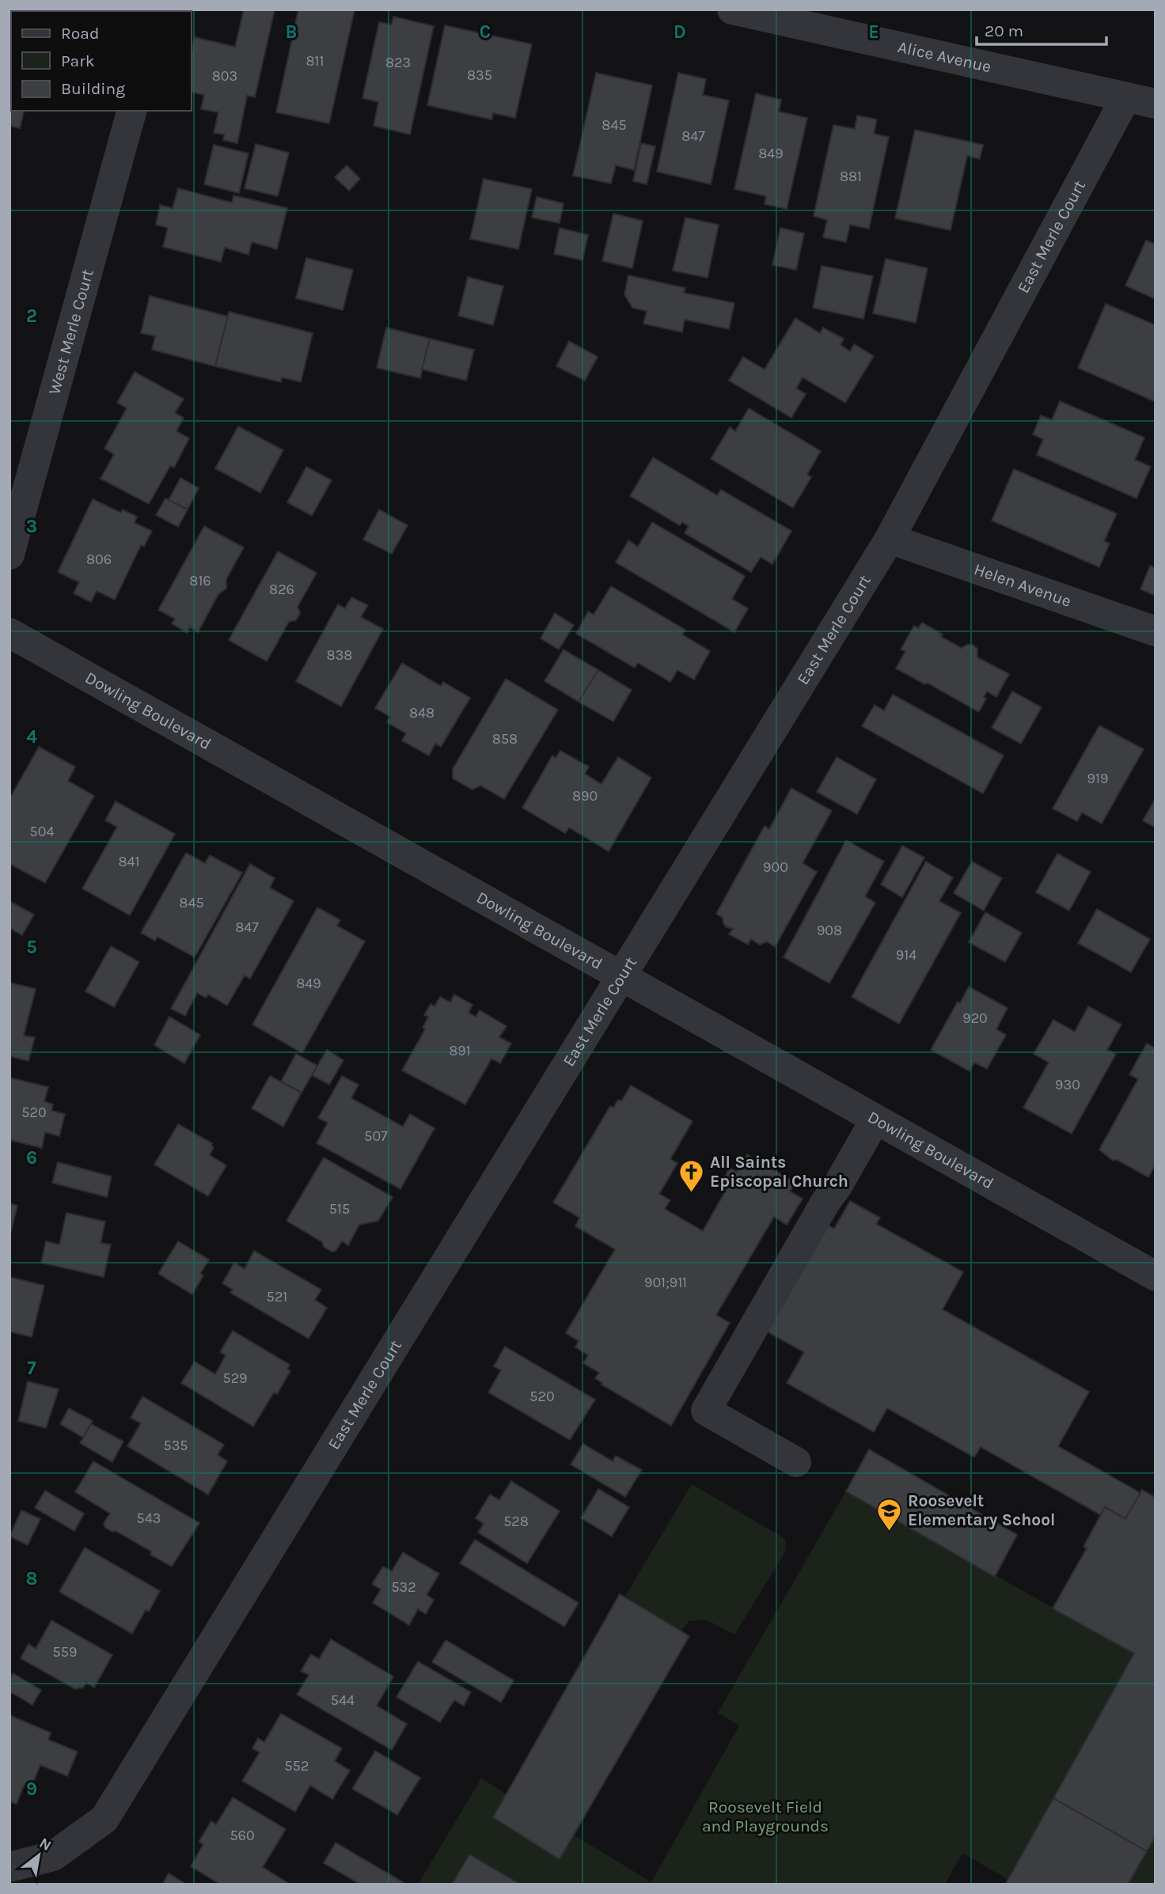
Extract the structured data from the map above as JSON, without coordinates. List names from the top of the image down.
{
  "streets": {
    "street": [
      "Alice Avenue",
      "East Merle Court",
      "West Merle Court",
      "Helen Avenue",
      "Dowling Boulevard"
    ]
  },
  "crossings": [
    ["Alice Avenue", "East Merle Court"],
    ["East Merle Court", "Helen Avenue"],
    ["East Merle Court", "Dowling Boulevard"]
  ],
  "parks": ["Roosevelt Field and Playgrounds"],
  "places": {
    "church": ["All Saints Episcopal Church"],
    "school or university": ["Roosevelt Elementary School"]
  },
  "house_numbers": [
    "811",
    "823",
    "835",
    "803",
    "845",
    "847",
    "849",
    "881",
    "806",
    "816",
    "826",
    "838",
    "848",
    "858",
    "919",
    "890",
    "504",
    "841",
    "900",
    "845",
    "847",
    "908",
    "914",
    "849",
    "920",
    "891",
    "930",
    "520",
    "507",
    "515",
    "901;911",
    "521",
    "529",
    "520",
    "535",
    "543",
    "528",
    "532",
    "559",
    "544",
    "552",
    "560"
  ],
  "legend": ["Road", "Park", "Building"],
  "scale_bar": "20 m",
  "north": "top right",
  "grid": {
    "columns": [
      "B",
      "C",
      "D",
      "E"
    ],
    "rows": [
      "2",
      "3",
      "4",
      "5",
      "6",
      "7",
      "8",
      "9"
    ]
  }
}
